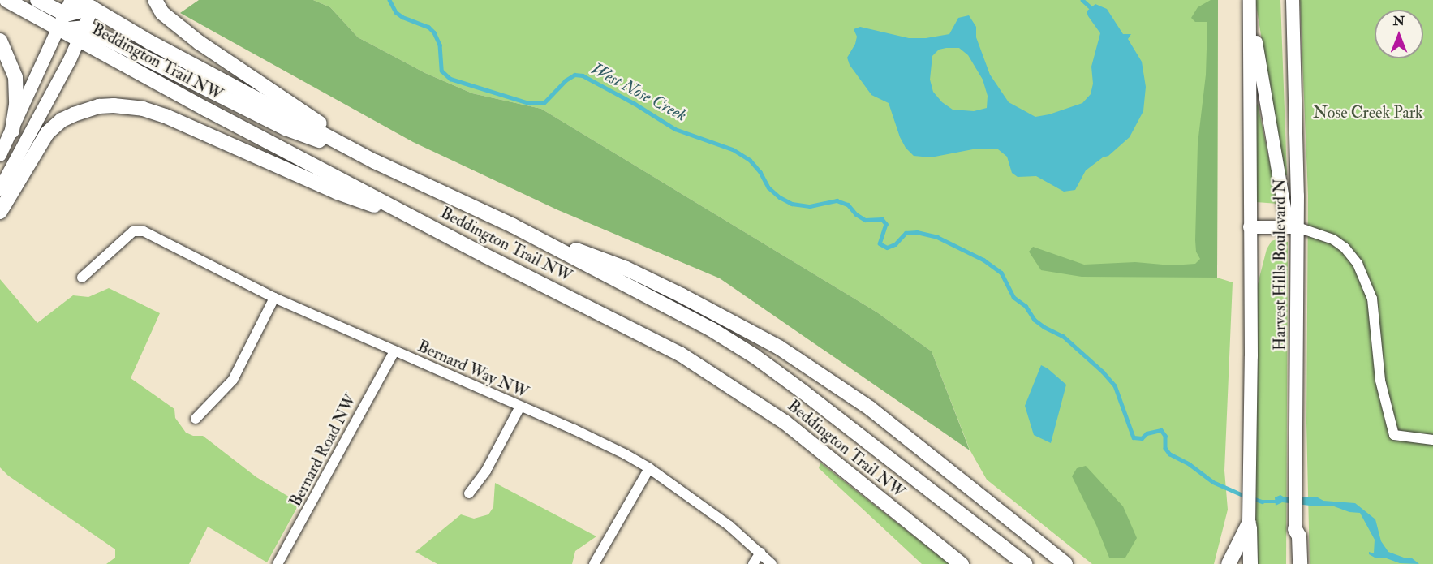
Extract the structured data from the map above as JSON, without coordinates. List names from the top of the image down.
{
  "streets": {
    "main road": ["Beddington Trail NW", "Harvest Hills Boulevard N"],
    "street": ["Bernard Way NW", "Bernard Road NW"]
  },
  "crossings": [
    ["Bernard Way NW", "Bernard Road NW"]
  ],
  "water": ["West Nose Creek"],
  "parks": ["Nose Creek Park"],
  "north": "top"
}
